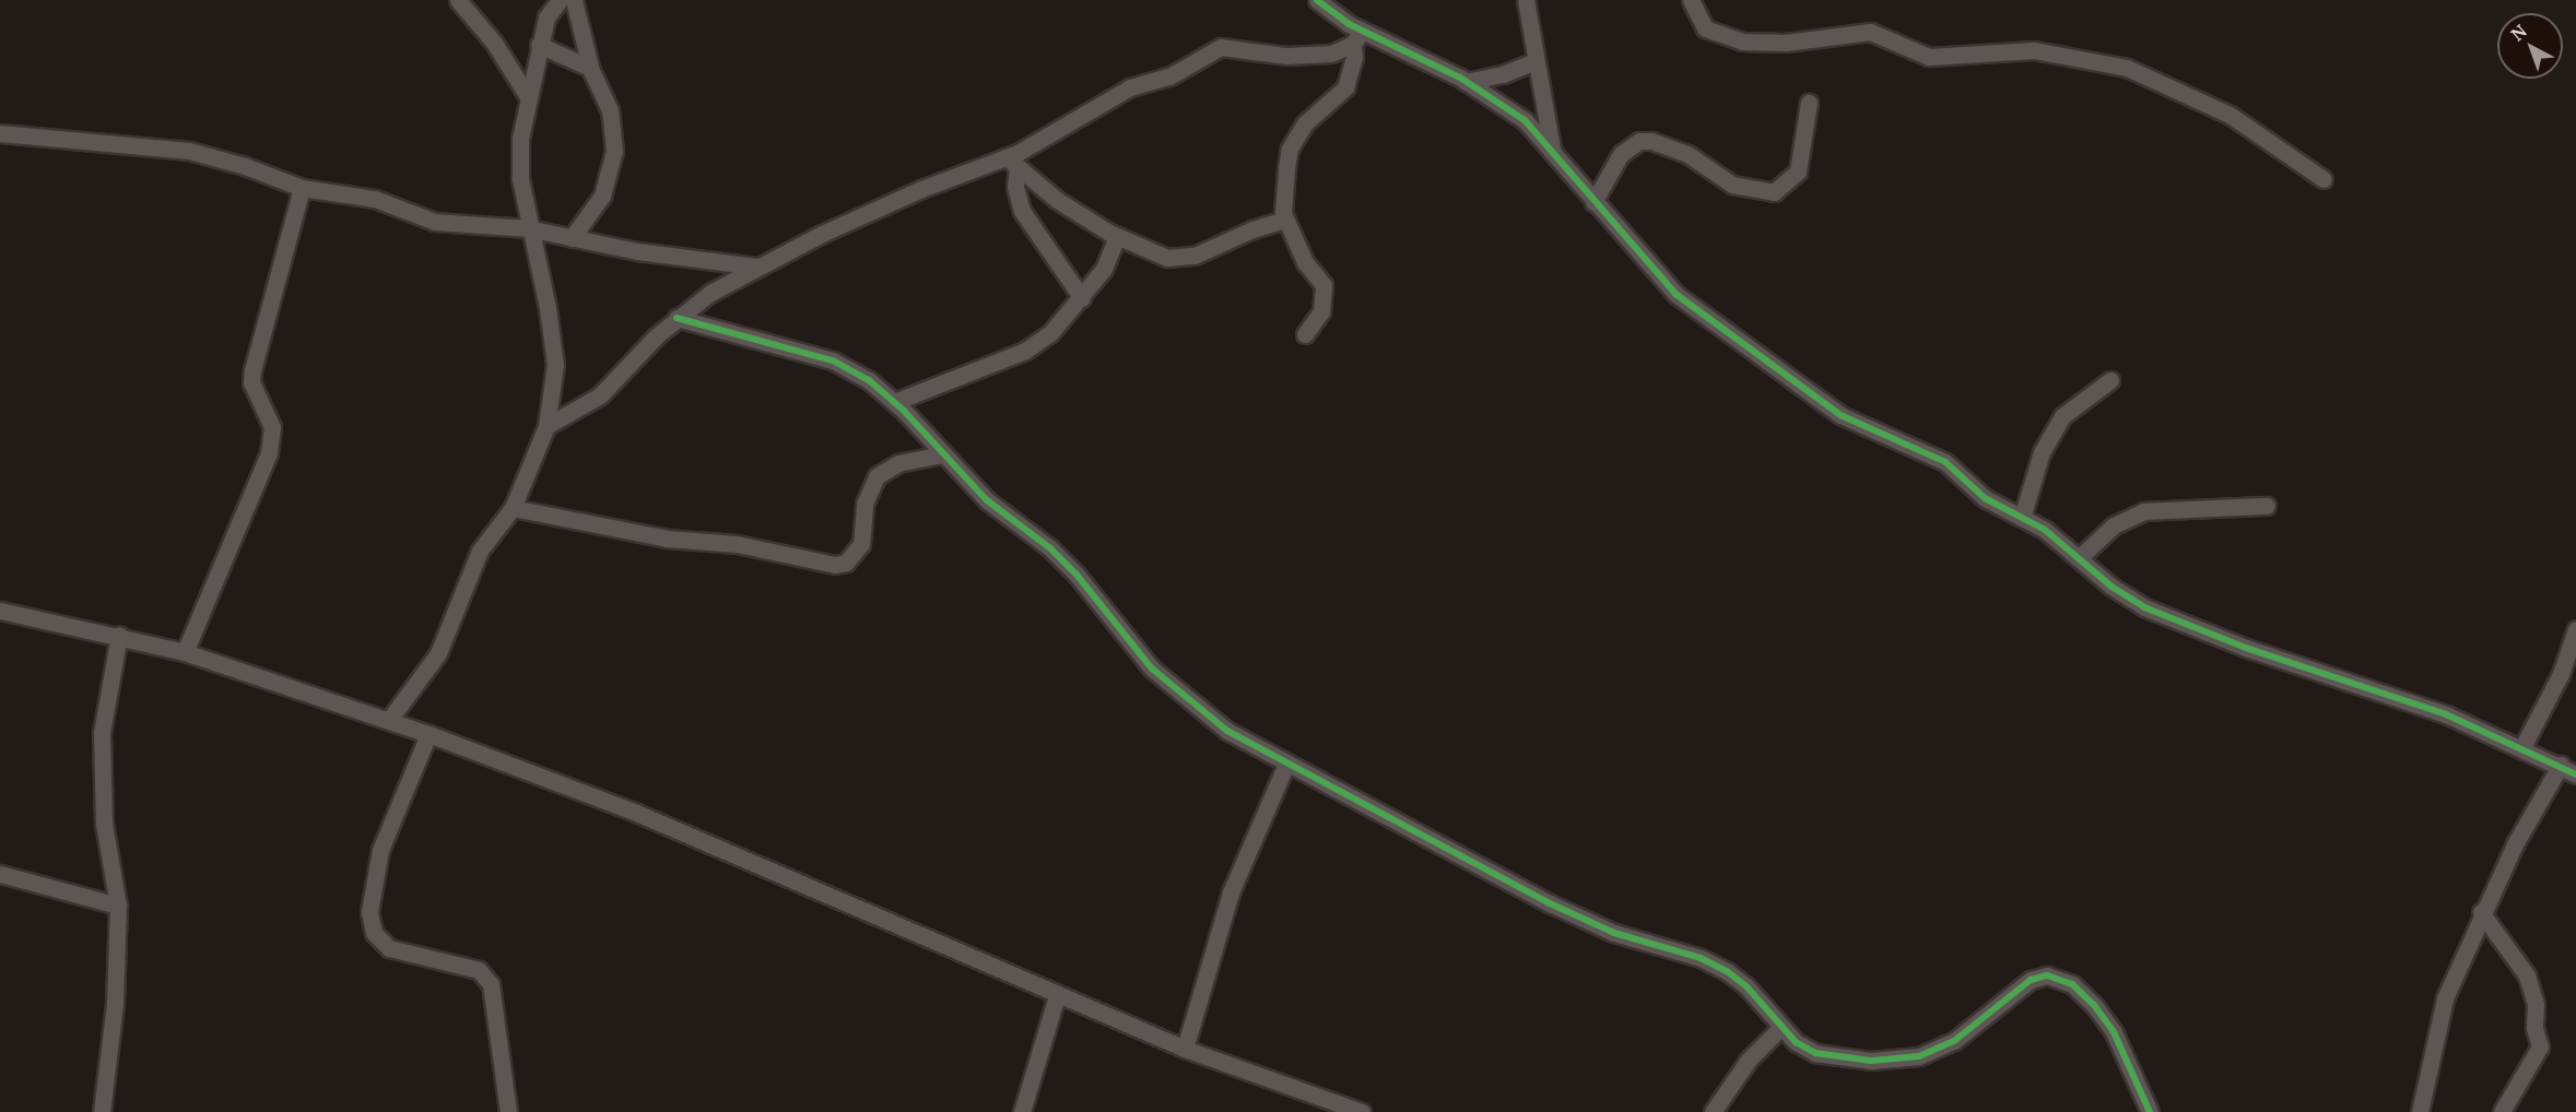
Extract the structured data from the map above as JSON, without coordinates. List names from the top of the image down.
{
  "north": "top left"
}
